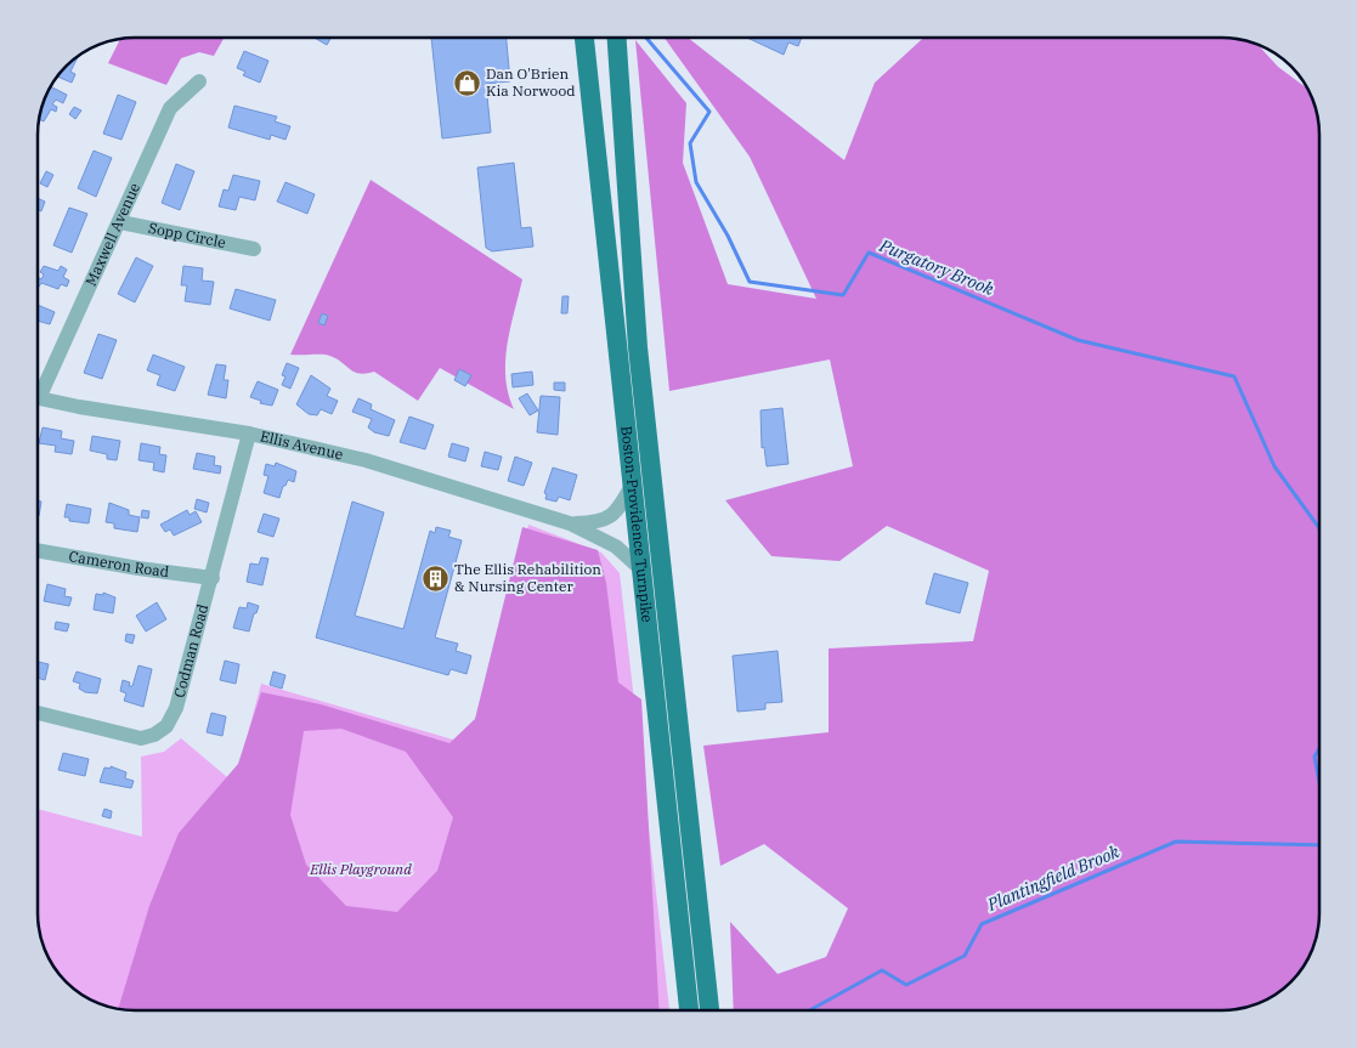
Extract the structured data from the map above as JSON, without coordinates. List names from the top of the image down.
{
  "streets": {
    "main road": ["Boston-Providence Turnpike"],
    "street": [
      "Maxwell Avenue",
      "Sopp Circle",
      "Ellis Avenue",
      "Cameron Road",
      "Codman Road"
    ]
  },
  "crossings": [
    ["Maxwell Avenue", "Sopp Circle"],
    ["Ellis Avenue", "Boston-Providence Turnpike"],
    ["Ellis Avenue", "Codman Road"],
    ["Cameron Road", "Codman Road"]
  ],
  "water": ["Purgatory Brook", "Plantingfield Brook"],
  "parks": ["Ellis Playground"],
  "places": {
    "shop": ["Dan O'Brien Kia Norwood"],
    "building": ["The Ellis Rehabilition & Nursing Center"]
  }
}
